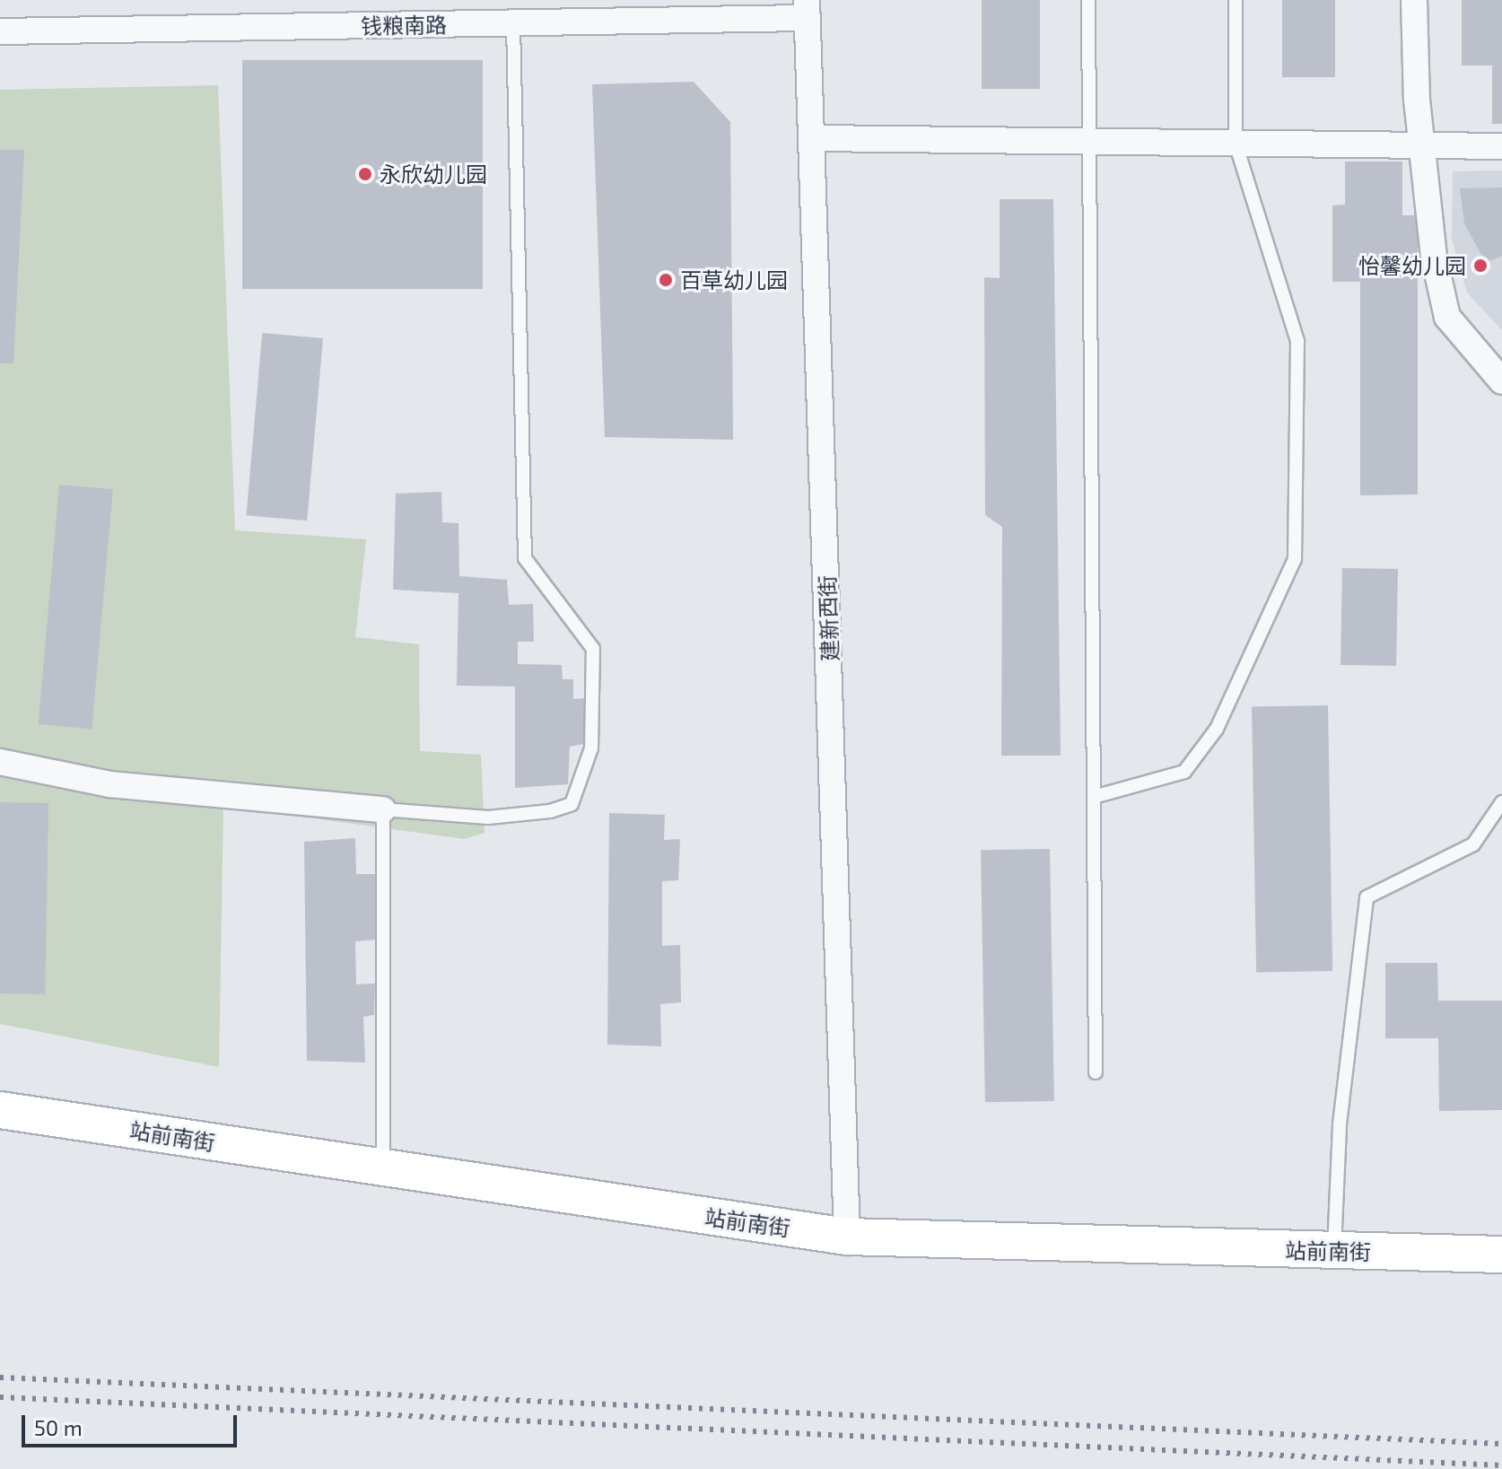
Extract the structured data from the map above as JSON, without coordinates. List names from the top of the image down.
{
  "streets": {
    "main road": ["站前南街"],
    "street": ["钱粮南路", "建新西街"]
  },
  "crossings": [
    ["钱粮南路", "建新西街"],
    ["建新西街", "站前南街"]
  ],
  "places": ["永欣幼儿园", "怡馨幼儿园", "百草幼儿园"],
  "scale_bar": "50 m"
}
